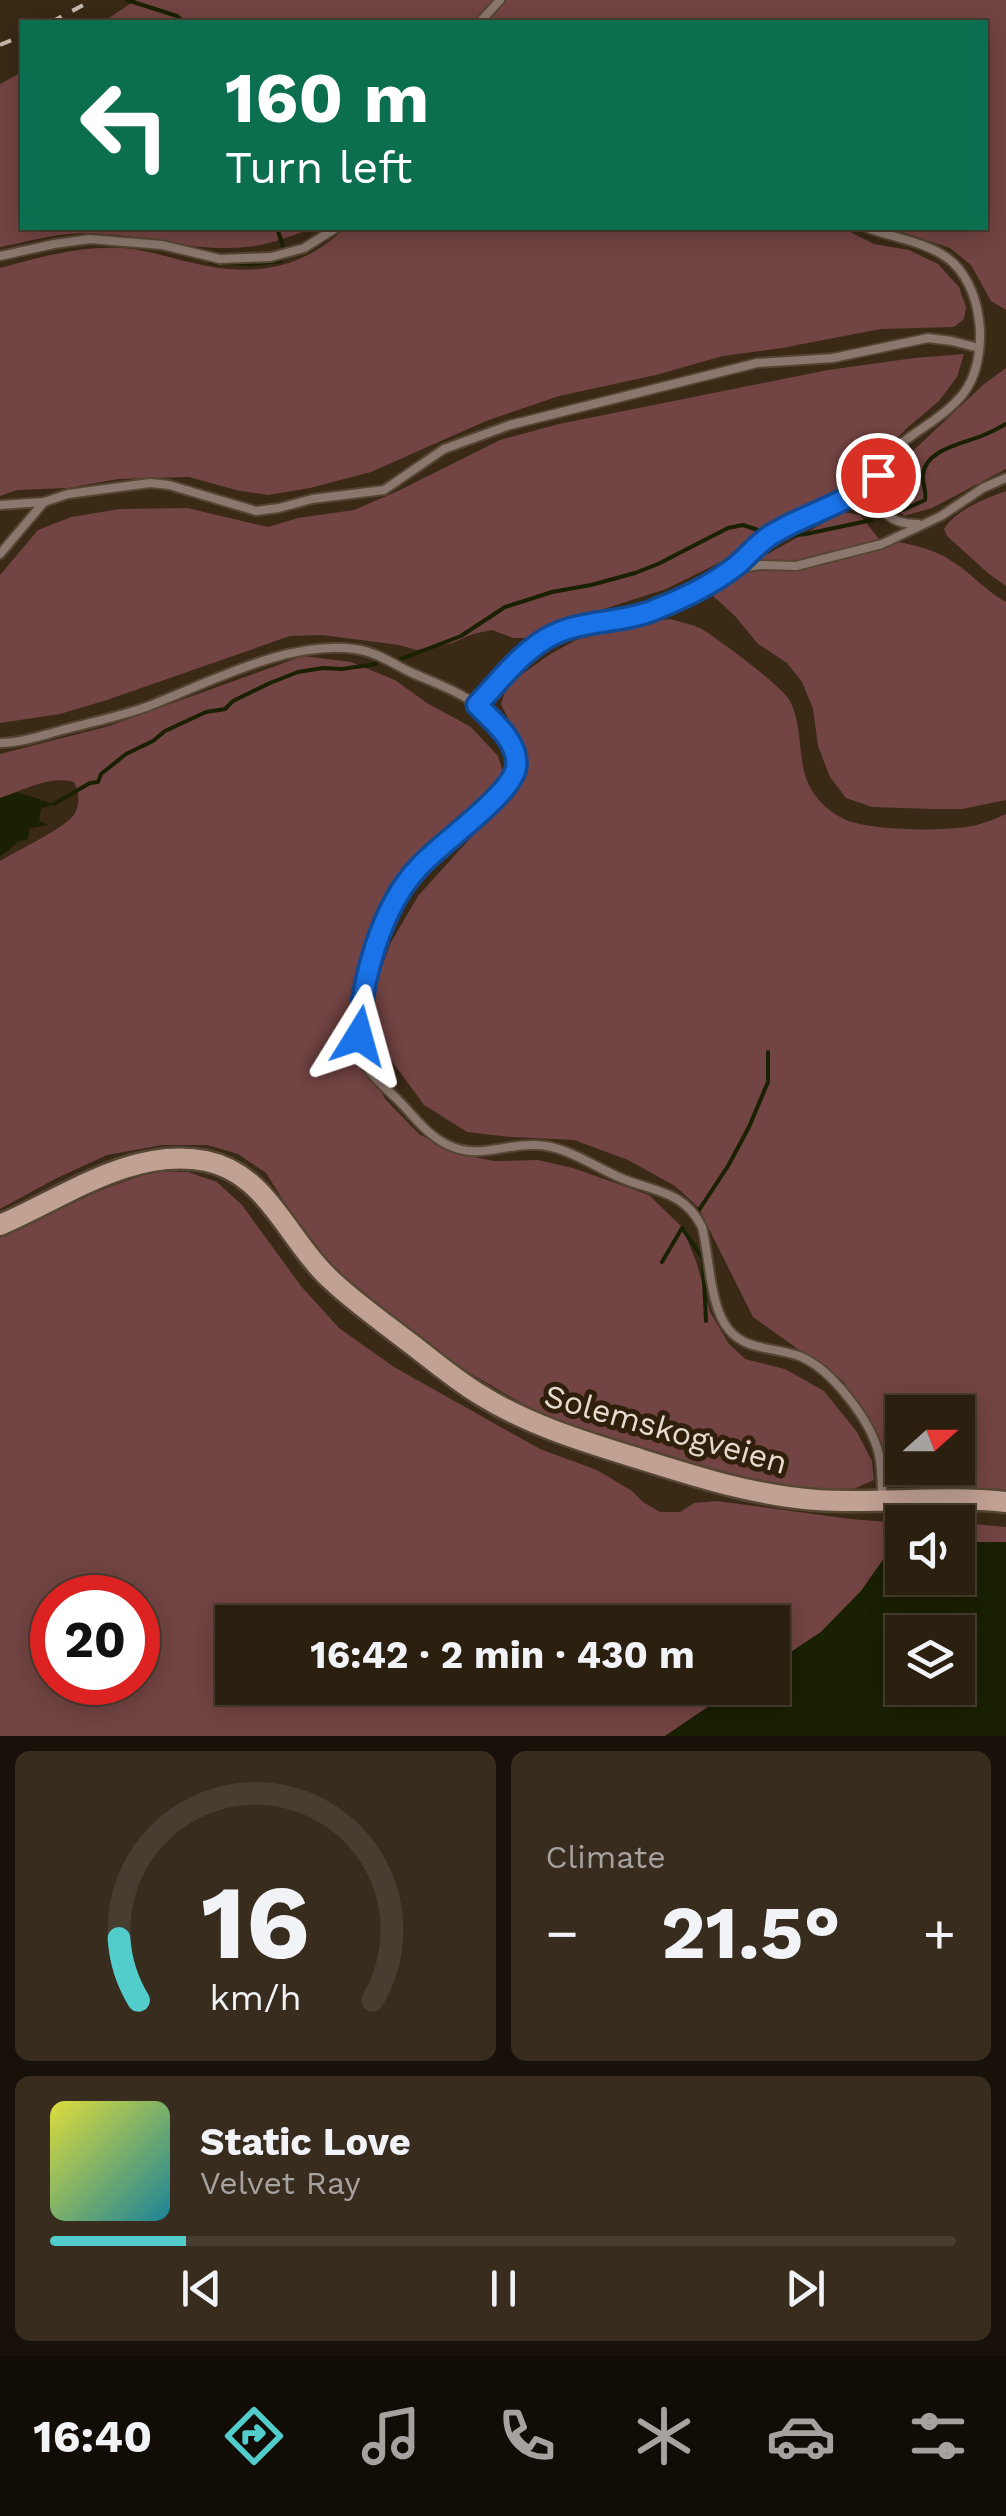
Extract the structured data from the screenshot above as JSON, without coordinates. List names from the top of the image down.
{
  "streets": {
    "street": ["Solemskogveien"]
  },
  "north": "right",
  "page": {
    "turn": ["160 m", "Turn left"],
    "limit": "20",
    "trip": "16:42 · 2 min · 430 m",
    "tile": "Climate",
    "heat": ["−", "21.5°", "+"],
    "song": ["Static Love", "Velvet Ray"],
    "tabs": "16:40",
    "gauge": ["16", "km/h"]
  }
}
